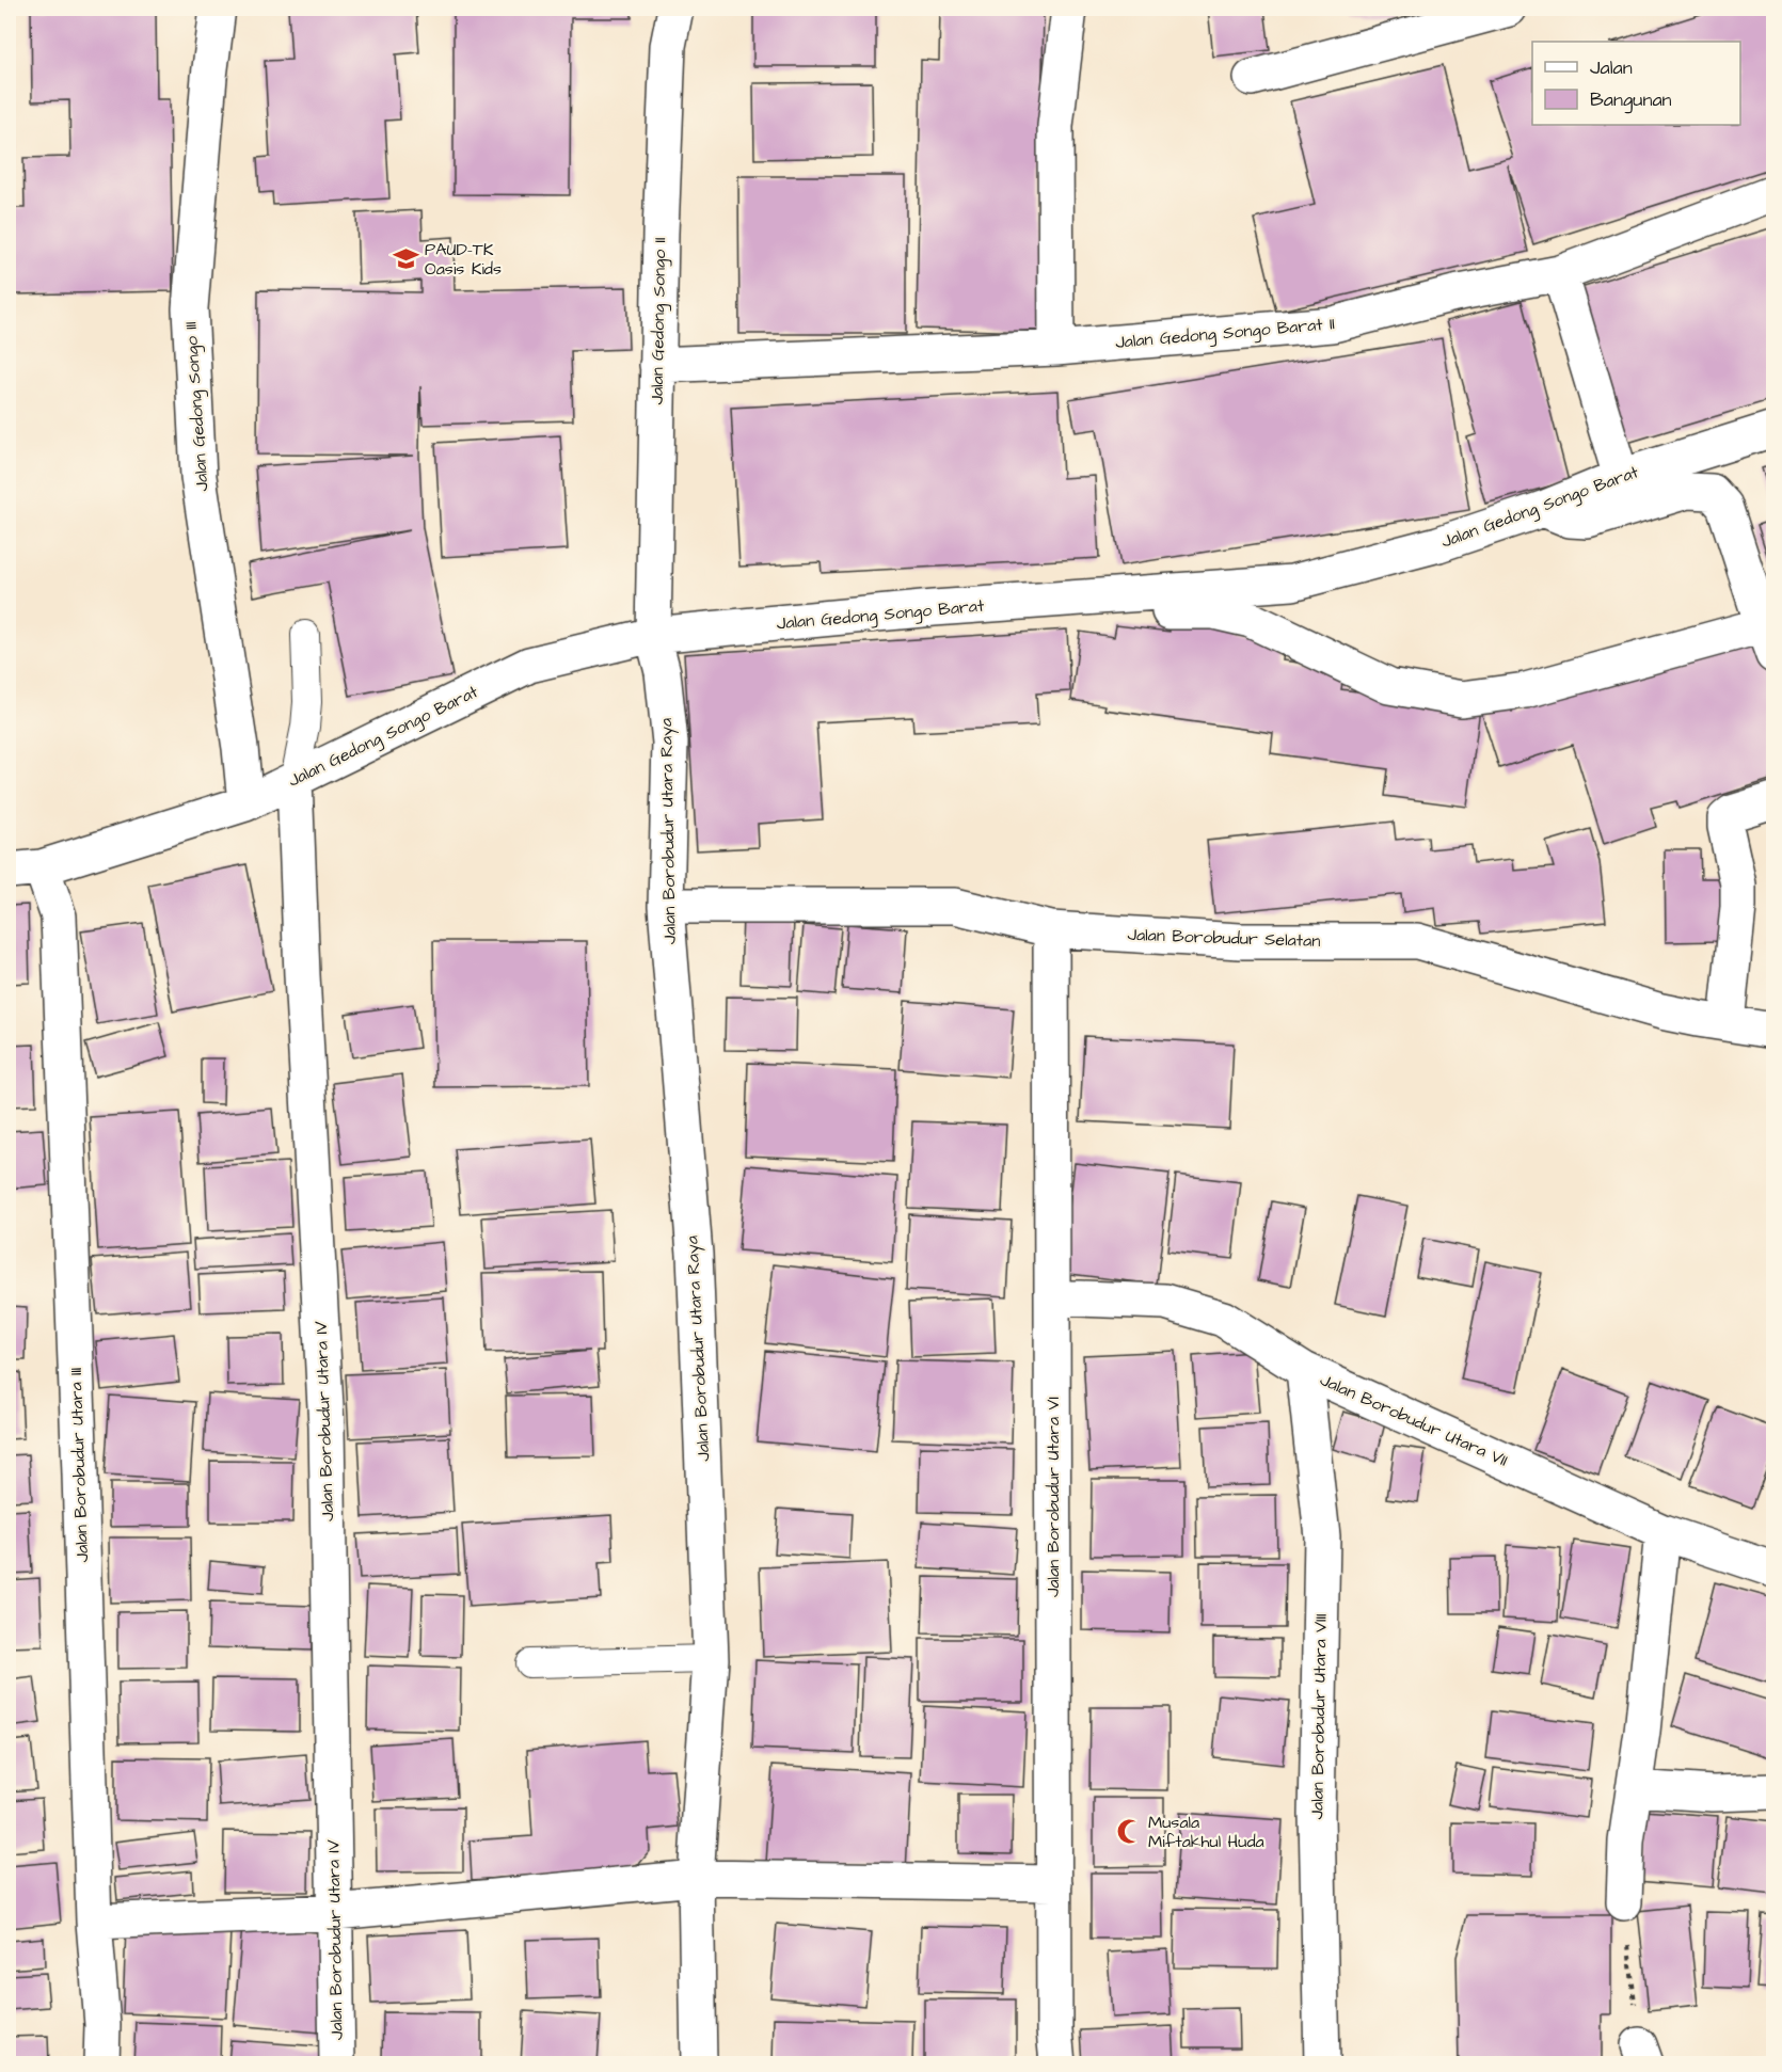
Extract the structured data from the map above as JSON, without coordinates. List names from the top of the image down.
{
  "streets": {
    "street": [
      "Jalan Gedong Songo II",
      "Jalan Gedong Songo Barat II",
      "Jalan Gedong Songo III",
      "Jalan Gedong Songo Barat",
      "Jalan Borobudur Utara Raya",
      "Jalan Borobudur Selatan",
      "Jalan Borobudur Utara VII",
      "Jalan Borobudur Utara IV",
      "Jalan Borobudur Utara III",
      "Jalan Borobudur Utara VI",
      "Jalan Borobudur Utara VIII"
    ]
  },
  "crossings": [
    ["Jalan Gedong Songo II", "Jalan Gedong Songo Barat II"],
    ["Jalan Gedong Songo II", "Jalan Gedong Songo Barat"],
    ["Jalan Gedong Songo II", "Jalan Borobudur Utara Raya"],
    ["Jalan Gedong Songo III", "Jalan Gedong Songo Barat"],
    ["Jalan Gedong Songo Barat", "Jalan Borobudur Utara Raya"],
    ["Jalan Gedong Songo Barat", "Jalan Borobudur Utara IV"],
    ["Jalan Gedong Songo Barat", "Jalan Borobudur Utara III"],
    ["Jalan Borobudur Utara Raya", "Jalan Borobudur Selatan"],
    ["Jalan Borobudur Selatan", "Jalan Borobudur Utara VI"],
    ["Jalan Borobudur Utara VII", "Jalan Borobudur Utara VI"],
    ["Jalan Borobudur Utara VII", "Jalan Borobudur Utara VIII"]
  ],
  "places": {
    "school or university": ["PAUD-TK Oasis Kids"],
    "mosque": ["Musala Miftakhul Huda"]
  },
  "legend": ["Jalan", "Bangunan"]
}
